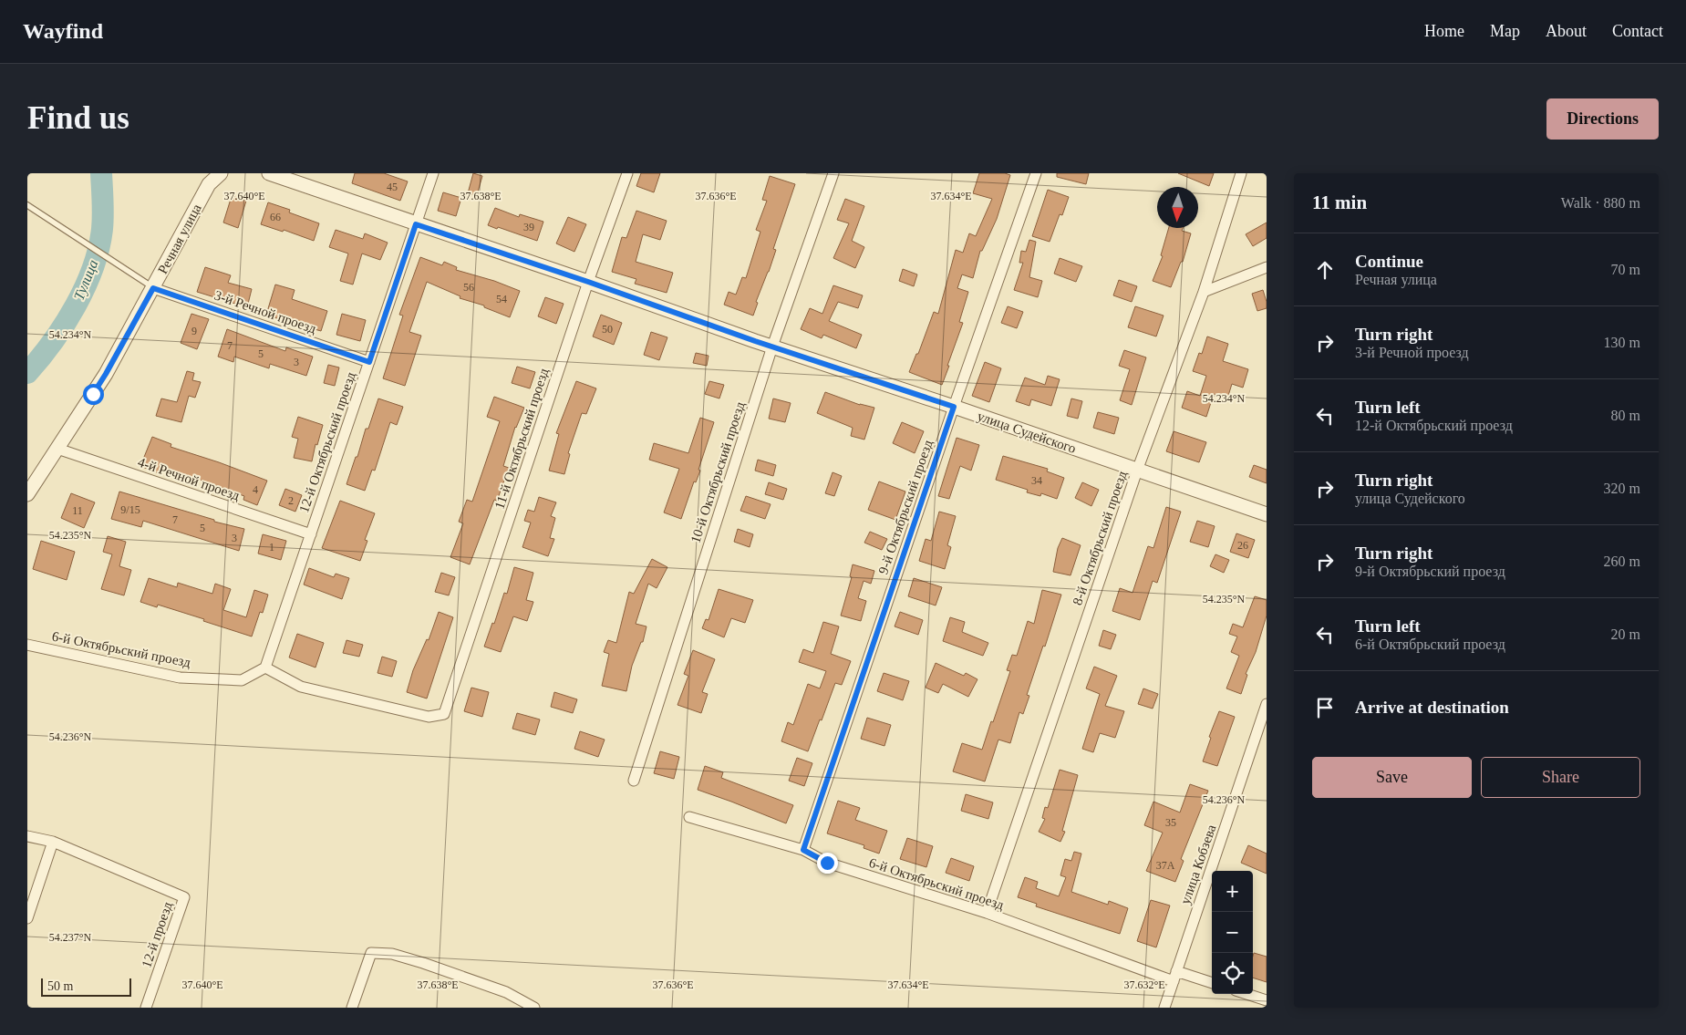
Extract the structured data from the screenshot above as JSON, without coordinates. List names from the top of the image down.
{
  "streets": {
    "street": [
      "Речная улица",
      "3-й Речной проезд",
      "улица Судейского",
      "11-й Октябрьский проезд",
      "12-й Октябрьский проезд",
      "10-й Октябрьский проезд",
      "4-й Речной проезд",
      "9-й Октябрьский проезд",
      "8-й Октябрьский проезд",
      "6-й Октябрьский проезд",
      "улица Кобзева",
      "12-й проезд"
    ]
  },
  "crossings": [
    ["Речная улица", "3-й Речной проезд"],
    ["Речная улица", "4-й Речной проезд"],
    ["3-й Речной проезд", "12-й Октябрьский проезд"],
    ["улица Судейского", "11-й Октябрьский проезд"],
    ["улица Судейского", "12-й Октябрьский проезд"],
    ["улица Судейского", "10-й Октябрьский проезд"],
    ["улица Судейского", "9-й Октябрьский проезд"],
    ["улица Судейского", "8-й Октябрьский проезд"],
    ["11-й Октябрьский проезд", "12-й Октябрьский проезд"],
    ["11-й Октябрьский проезд", "6-й Октябрьский проезд"],
    ["12-й Октябрьский проезд", "4-й Речной проезд"],
    ["12-й Октябрьский проезд", "6-й Октябрьский проезд"],
    ["9-й Октябрьский проезд", "6-й Октябрьский проезд"],
    ["8-й Октябрьский проезд", "6-й Октябрьский проезд"],
    ["6-й Октябрьский проезд", "улица Кобзева"]
  ],
  "water": ["Тулица"],
  "house_numbers": [
    "45",
    "66",
    "39",
    "56",
    "54",
    "50",
    "9",
    "7",
    "5",
    "3",
    "34",
    "4",
    "2",
    "9/15",
    "11",
    "7",
    "5",
    "3",
    "26",
    "1",
    "35",
    "37А"
  ],
  "scale_bar": "50 m",
  "north": "bottom",
  "page": {
    "header": "Wayfind",
    "nav": [
      "Home",
      "Map",
      "About",
      "Contact"
    ],
    "buttons": [
      "Directions",
      ["Save", "Share"]
    ],
    "title": "Find us",
    "heading": ["11 min", "Walk · 880 m"],
    "list": [
      ["Continue", "Речная улица", "70 m"],
      ["Turn right", "3-й Речной проезд", "130 m"],
      ["Turn left", "12-й Октябрьский проезд", "80 m"],
      ["Turn right", "улица Судейского", "320 m"],
      ["Turn right", "9-й Октябрьский проезд", "260 m"],
      ["Turn left", "6-й Октябрьский проезд", "20 m"],
      "Arrive at destination"
    ],
    "map_buttons": ["+", "−"],
    "scale": "50 m"
  },
  "coordinates": [
    "37.640°E",
    "37.638°E",
    "37.636°E",
    "37.634°E",
    "54.234°N",
    "54.235°N",
    "54.236°N",
    "54.237°N",
    "37.632°E"
  ]
}
